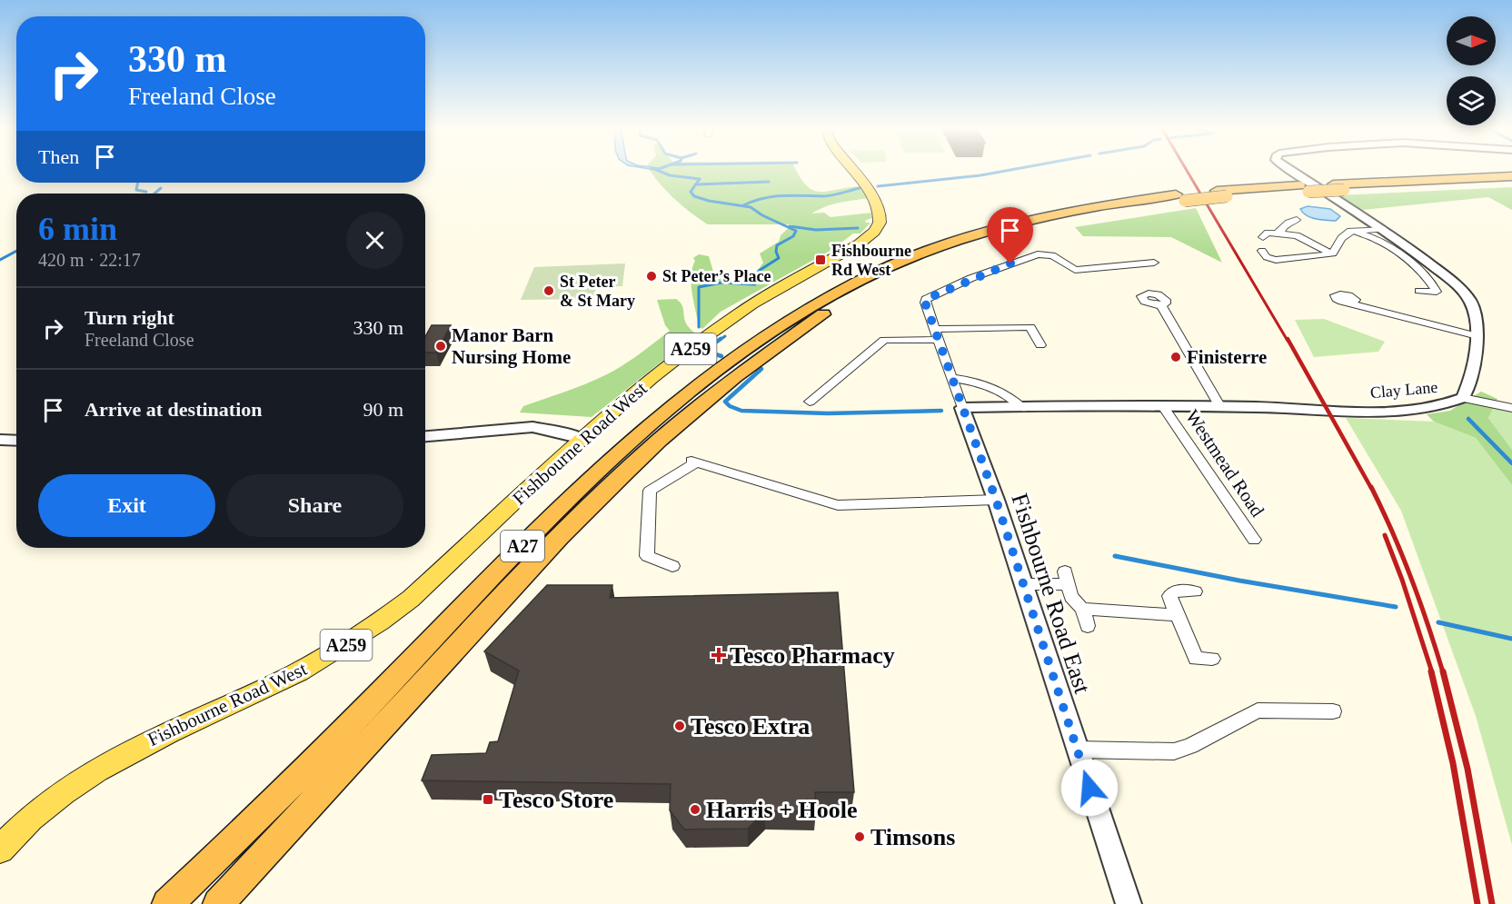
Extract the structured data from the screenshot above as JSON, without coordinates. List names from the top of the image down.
{
  "streets": {
    "highway": ["A27"],
    "main road": ["A259", "Fishbourne Road West"],
    "street": ["Clay Lane", "Westmead Road", "Fishbourne Road East"]
  },
  "crossings": [
    ["Clay Lane", "Westmead Road"],
    ["Clay Lane", "Fishbourne Road East"]
  ],
  "places": {
    "transit": ["Fishbourne Rd West", "Tesco Store"],
    "other": [
      "St Peter’s Place",
      "St Peter & St Mary",
      "Manor Barn Nursing Home",
      "Finisterre",
      "Tesco Extra",
      "Harris + Hoole",
      "Timsons"
    ],
    "health": ["Tesco Pharmacy"]
  },
  "north": "right",
  "page": {
    "turn": ["330 m", "Freeland Close"],
    "then": "Then",
    "heading": ["6 min", "420 m · 22:17"],
    "list": [
      {
        "name": "Turn right",
        "note": "Freeland Close",
        "value": "330 m"
      },
      {
        "name": "Arrive at destination",
        "value": "90 m"
      }
    ],
    "buttons": ["Exit", "Share"]
  }
}
